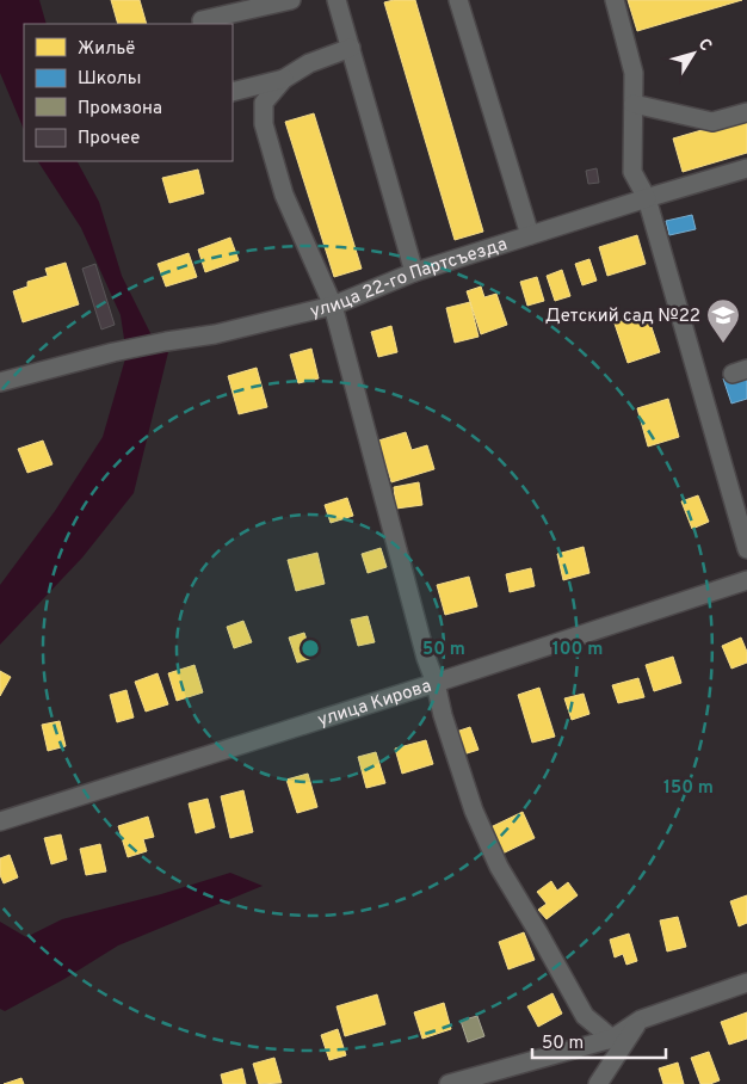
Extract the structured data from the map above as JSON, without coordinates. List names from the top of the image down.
{
  "streets": {
    "street": ["улица 22-го Партсъезда", "улица Кирова"]
  },
  "places": {
    "school or university": ["Детский сад №22"]
  },
  "legend": [
    "Жильё",
    "Школы",
    "Промзона",
    "Прочее"
  ],
  "scale_bar": "50 m",
  "north": "top right",
  "rings": ["50 m", "100 m", "150 m"]
}
